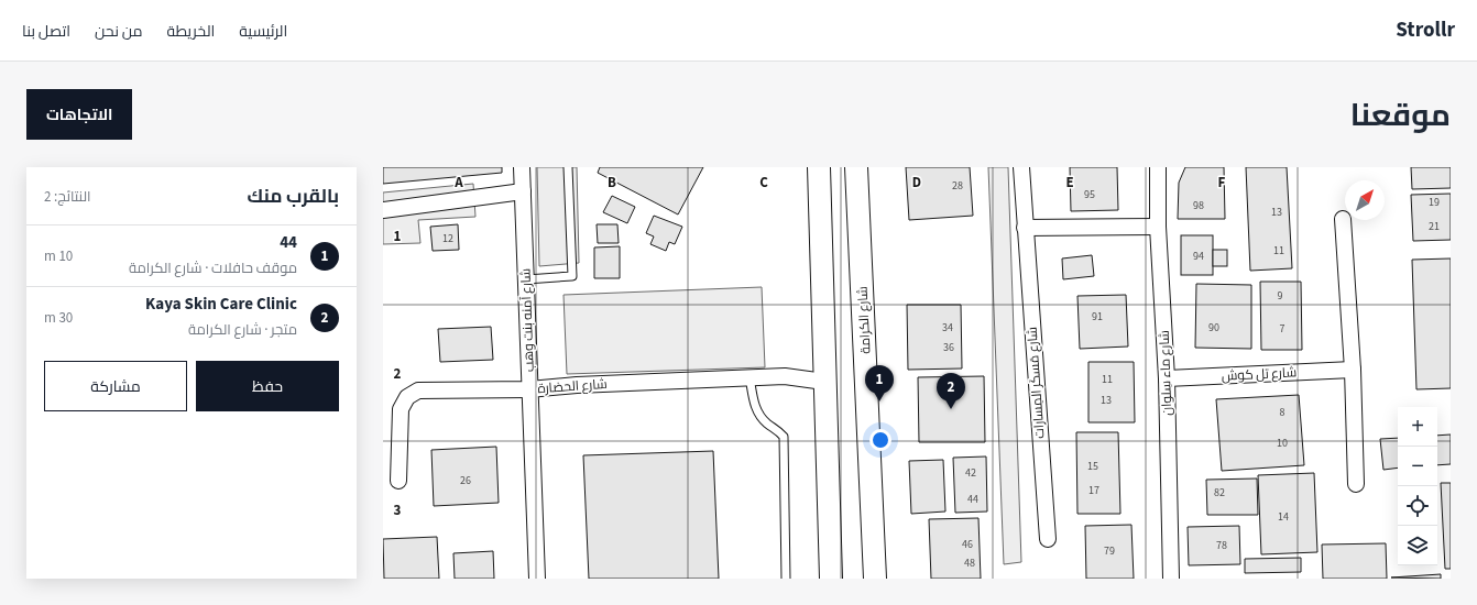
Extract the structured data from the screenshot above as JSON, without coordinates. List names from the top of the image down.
{
  "streets": {
    "main road": ["شارع الكرامة"],
    "street": [
      "شارع آمنه بنت وهب",
      "شارع ماء سِلوان",
      "شارع تل كوش",
      "شارع مَسكَر المِسارات",
      "شارع الحضارة"
    ]
  },
  "crossings": [
    ["شارع آمنه بنت وهب", "شارع الحضارة"],
    ["شارع ماء سِلوان", "شارع تل كوش"]
  ],
  "house_numbers": [
    "28",
    "95",
    "19",
    "98",
    "13",
    "21",
    "12",
    "11",
    "94",
    "9",
    "91",
    "34",
    "90",
    "7",
    "36",
    "11",
    "13",
    "8",
    "10",
    "15",
    "42",
    "26",
    "17",
    "82",
    "44",
    "14",
    "46",
    "78",
    "79",
    "48"
  ],
  "north": "top right",
  "page": {
    "header": "Strollr",
    "nav": [
      "الرئيسية",
      "الخريطة",
      "من نحن",
      "اتصل بنا"
    ],
    "title": "موقعنا",
    "buttons": [
      "الاتجاهات",
      ["حفظ", "مشاركة"]
    ],
    "heading": ["بالقرب منك", "النتائج: 2"],
    "list": [
      {
        "mark": "1",
        "name": "44",
        "note": "موقف حافلات · شارع الكرامة",
        "value": "10 m"
      },
      {
        "mark": "2",
        "name": "Kaya Skin Care Clinic",
        "note": "متجر · شارع الكرامة",
        "value": "30 m"
      }
    ],
    "pins": ["1", "2"],
    "map_buttons": ["+", "−"]
  },
  "grid": {
    "columns": [
      "A",
      "B",
      "C",
      "D",
      "E",
      "F"
    ],
    "rows": ["1", "2", "3"]
  }
}
